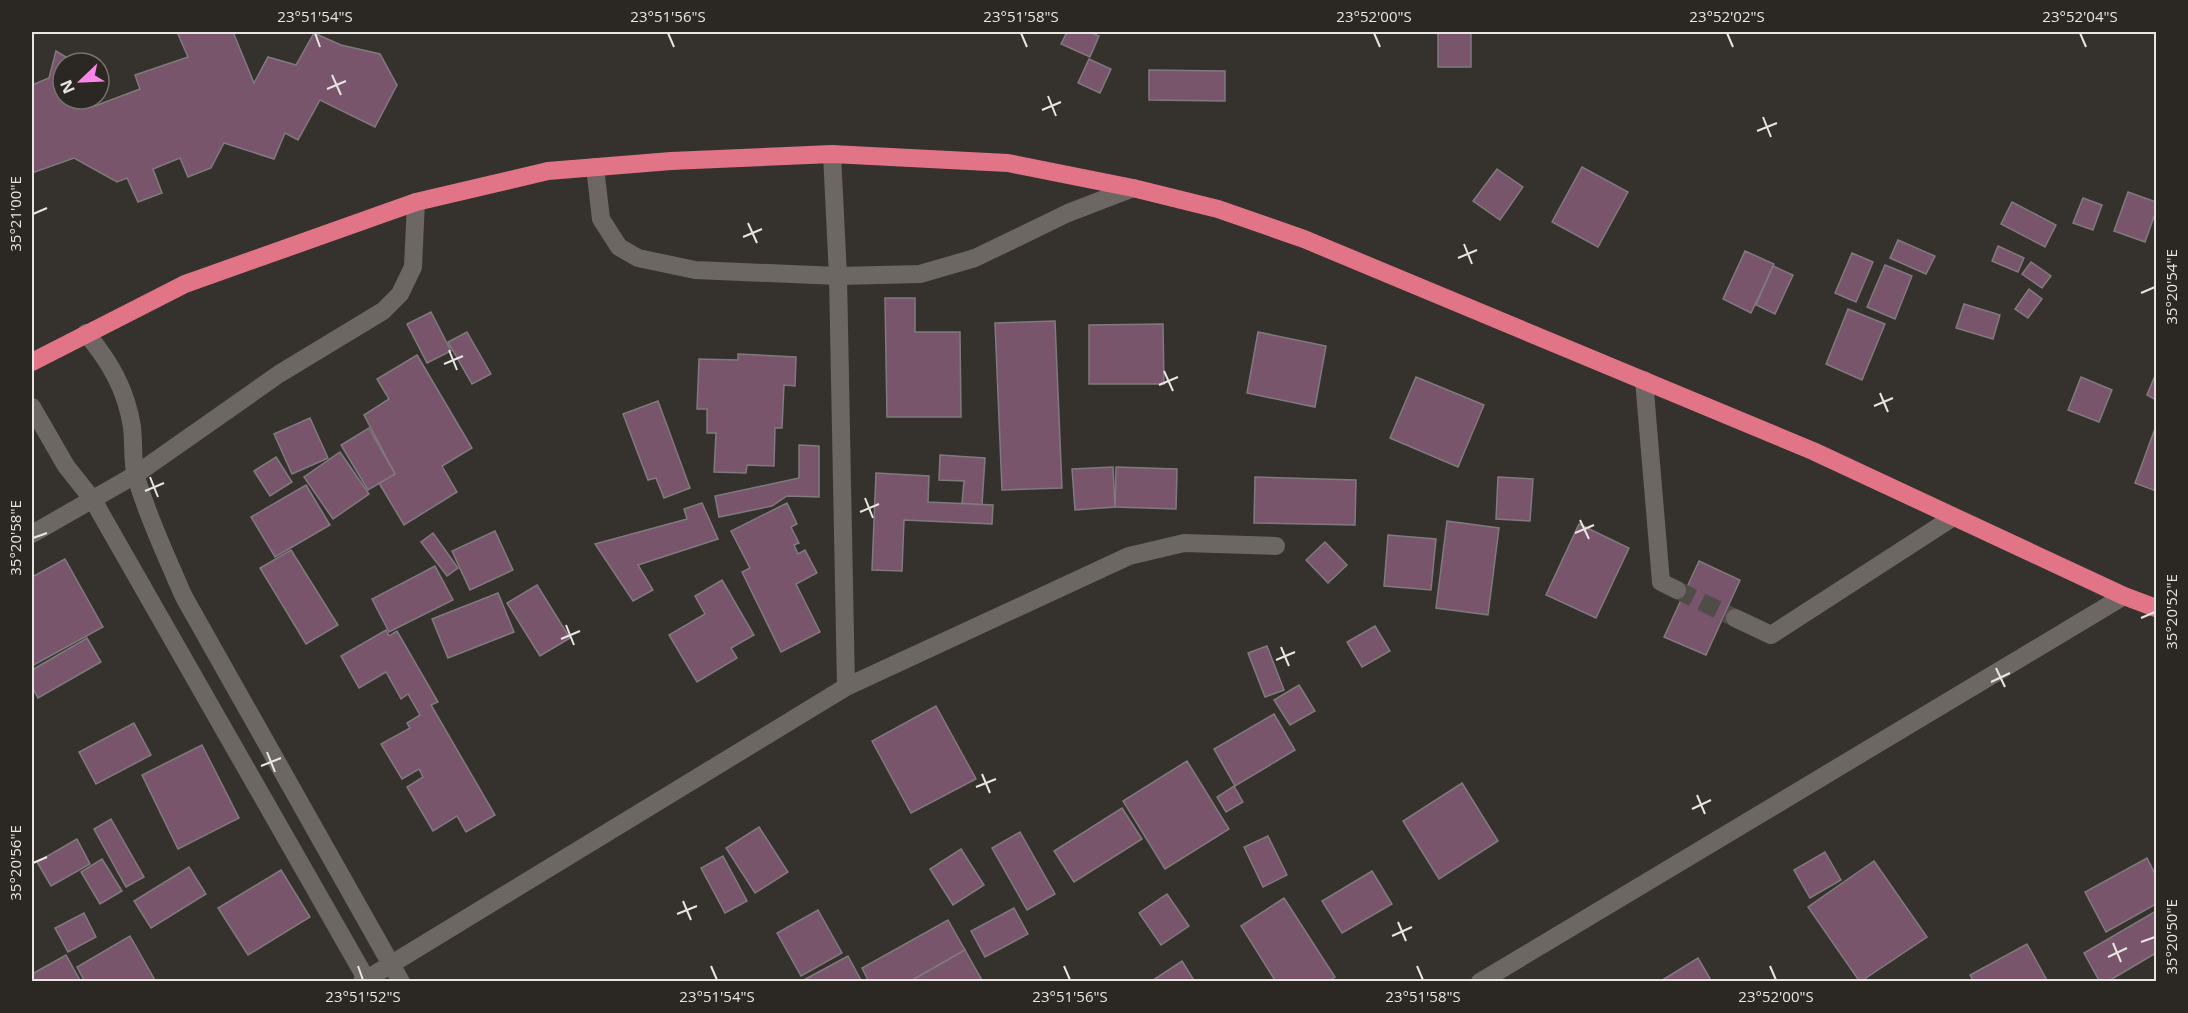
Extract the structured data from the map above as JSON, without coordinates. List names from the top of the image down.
{
  "north": "bottom left",
  "coordinates": [
    "23°51'54\"S",
    "23°51'56\"S",
    "23°51'58\"S",
    "23°52'00\"S",
    "23°52'02\"S",
    "23°52'04\"S",
    "35°21'00\"E",
    "35°20'54\"E",
    "35°20'58\"E",
    "35°20'52\"E",
    "35°20'56\"E",
    "35°20'50\"E",
    "23°51'52\"S"
  ]
}
